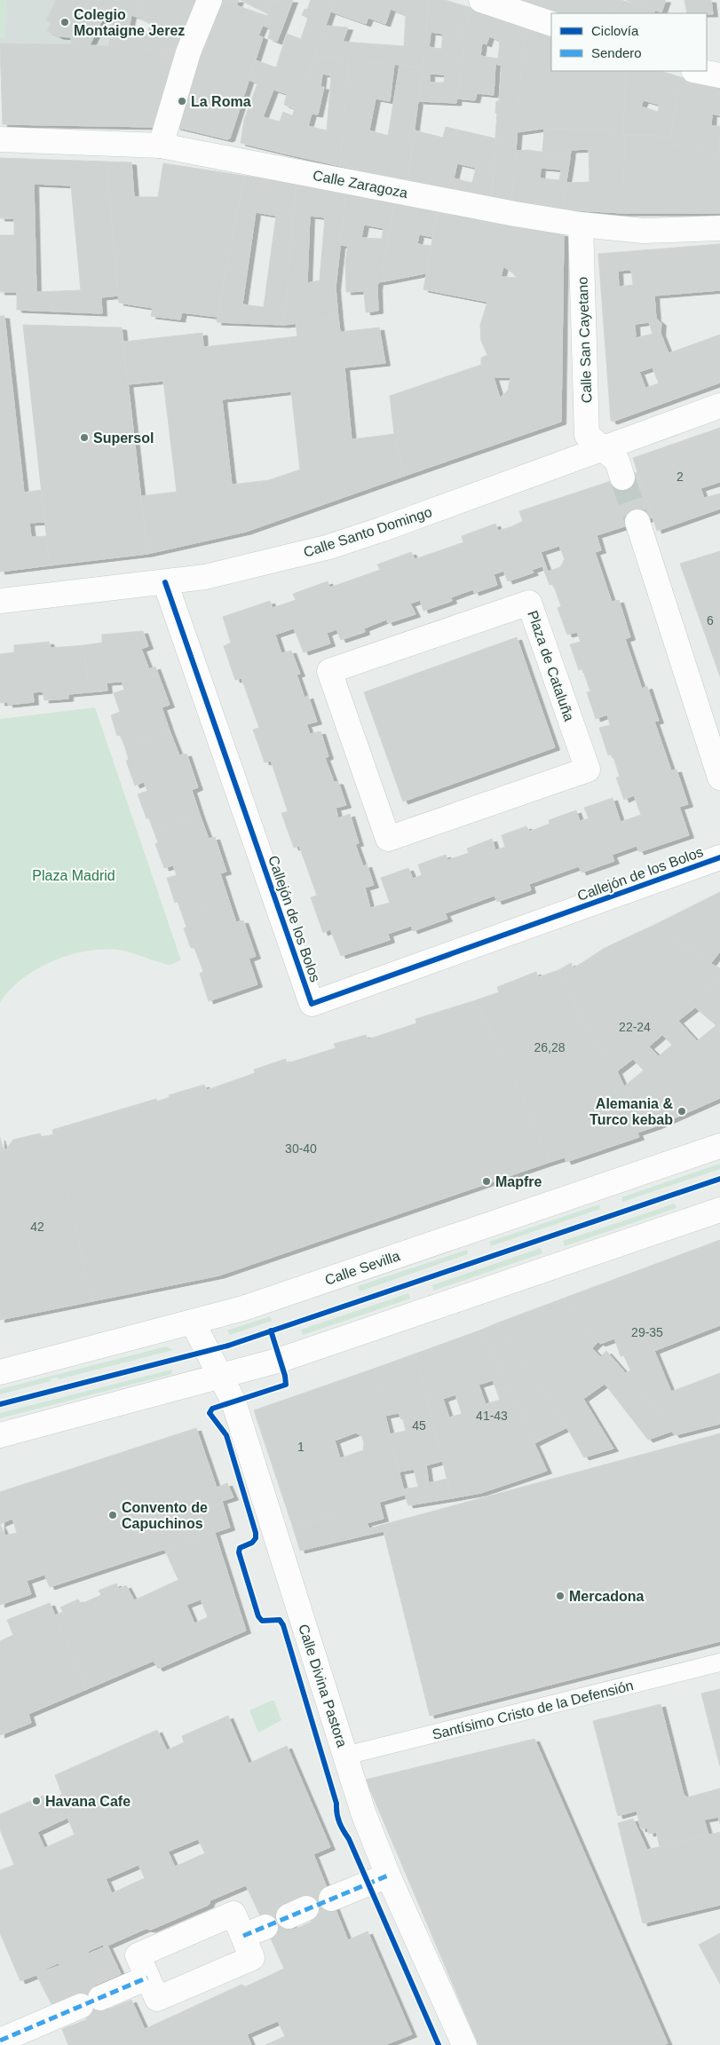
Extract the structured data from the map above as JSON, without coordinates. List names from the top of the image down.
{
  "streets": {
    "street": [
      "Calle Zaragoza",
      "Calle San Cayetano",
      "Calle Santo Domingo",
      "Plaza de Cataluña",
      "Callejón de los Bolos",
      "Calle Sevilla",
      "Calle Divina Pastora"
    ],
    "lane": ["Santísimo Cristo de la Defensión"]
  },
  "crossings": [
    ["Calle Zaragoza", "Calle San Cayetano"],
    ["Calle San Cayetano", "Calle Santo Domingo"],
    ["Calle Santo Domingo", "Callejón de los Bolos"],
    ["Calle Sevilla", "Calle Divina Pastora"],
    ["Calle Divina Pastora", "Santísimo Cristo de la Defensión"]
  ],
  "parks": ["Plaza Madrid"],
  "places": [
    "Colegio Montaigne Jerez",
    "La Roma",
    "Supersol",
    "Alemania & Turco kebab",
    "Mapfre",
    "Convento de Capuchinos",
    "Mercadona",
    "Havana Cafe"
  ],
  "house_numbers": [
    "2",
    "6",
    "22-24",
    "26,28",
    "30-40",
    "42",
    "29-35",
    "41-43",
    "45",
    "1"
  ],
  "legend": ["Ciclovía", "Sendero"]
}
